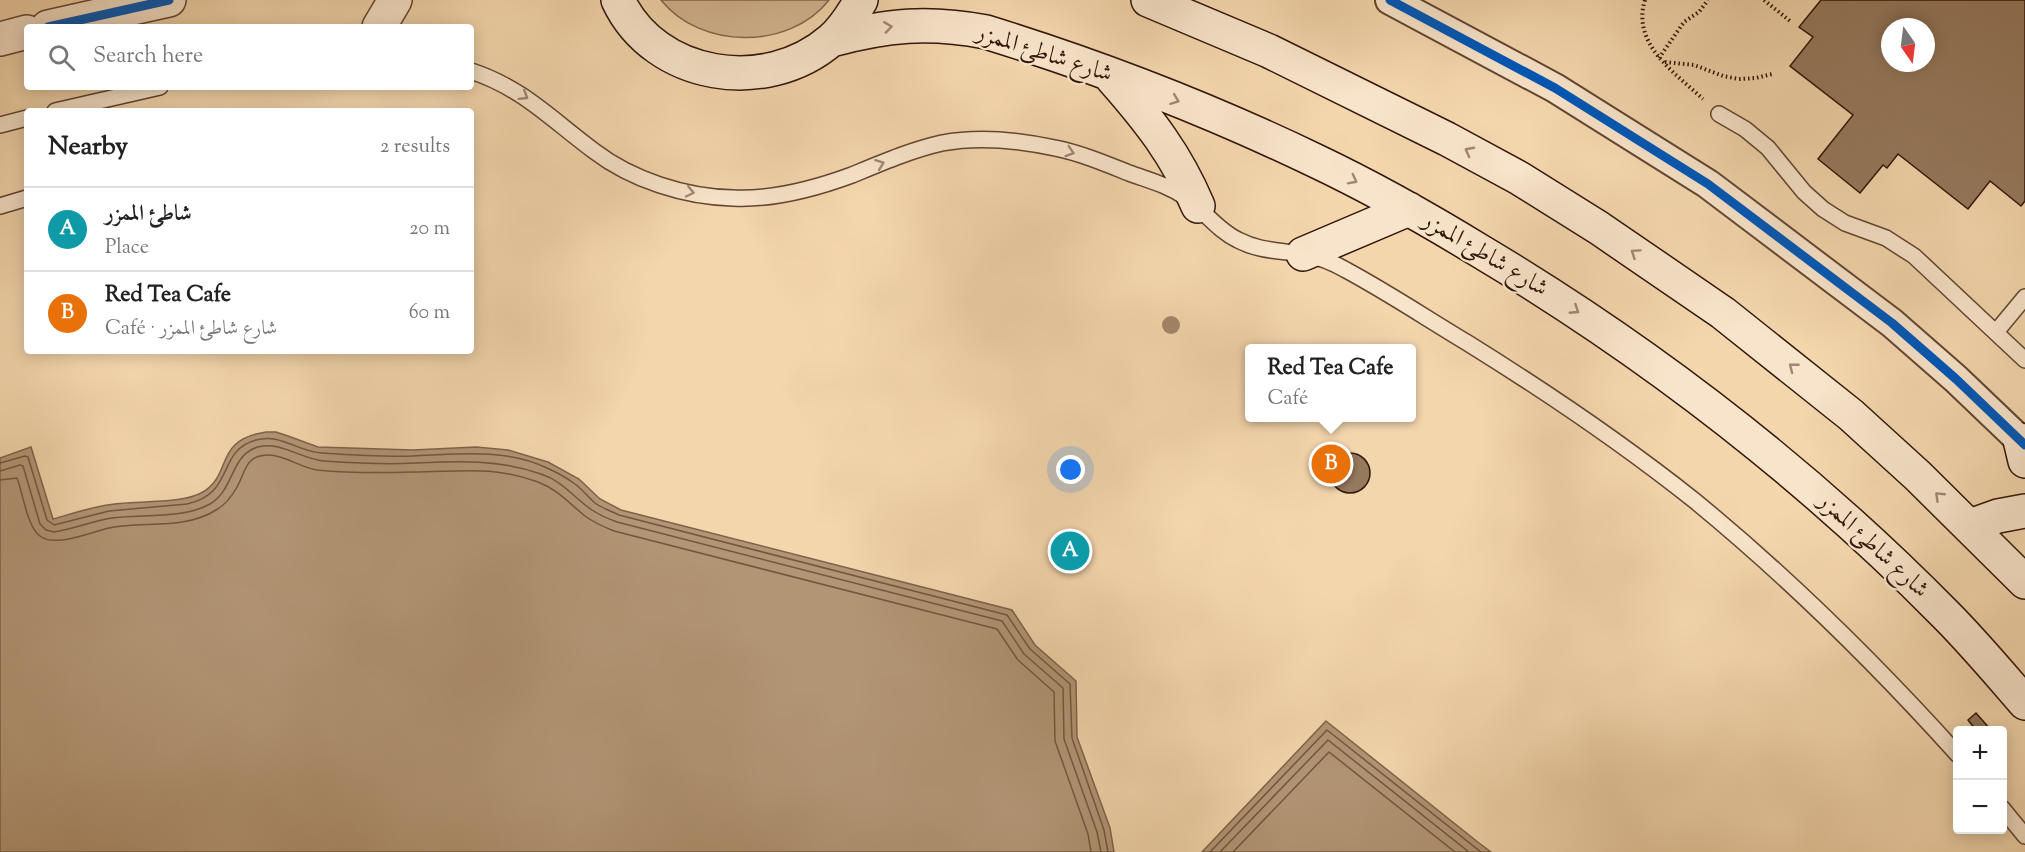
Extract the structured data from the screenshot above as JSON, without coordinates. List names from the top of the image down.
{
  "streets": {
    "main road": ["شارع شاطئ الممزر"]
  },
  "north": "bottom",
  "page": {
    "search": "Search here",
    "heading": ["Nearby", "2 results"],
    "list": [
      {
        "mark": "A",
        "name": "شاطئ الممزر",
        "note": "Place",
        "value": "20 m"
      },
      {
        "mark": "B",
        "name": "Red Tea Cafe",
        "note": "Café · شارع شاطئ الممزر",
        "value": "60 m"
      }
    ],
    "popup": ["Red Tea Cafe", "Café"],
    "pins": ["B", "A"],
    "map_buttons": ["+", "−"]
  }
}
